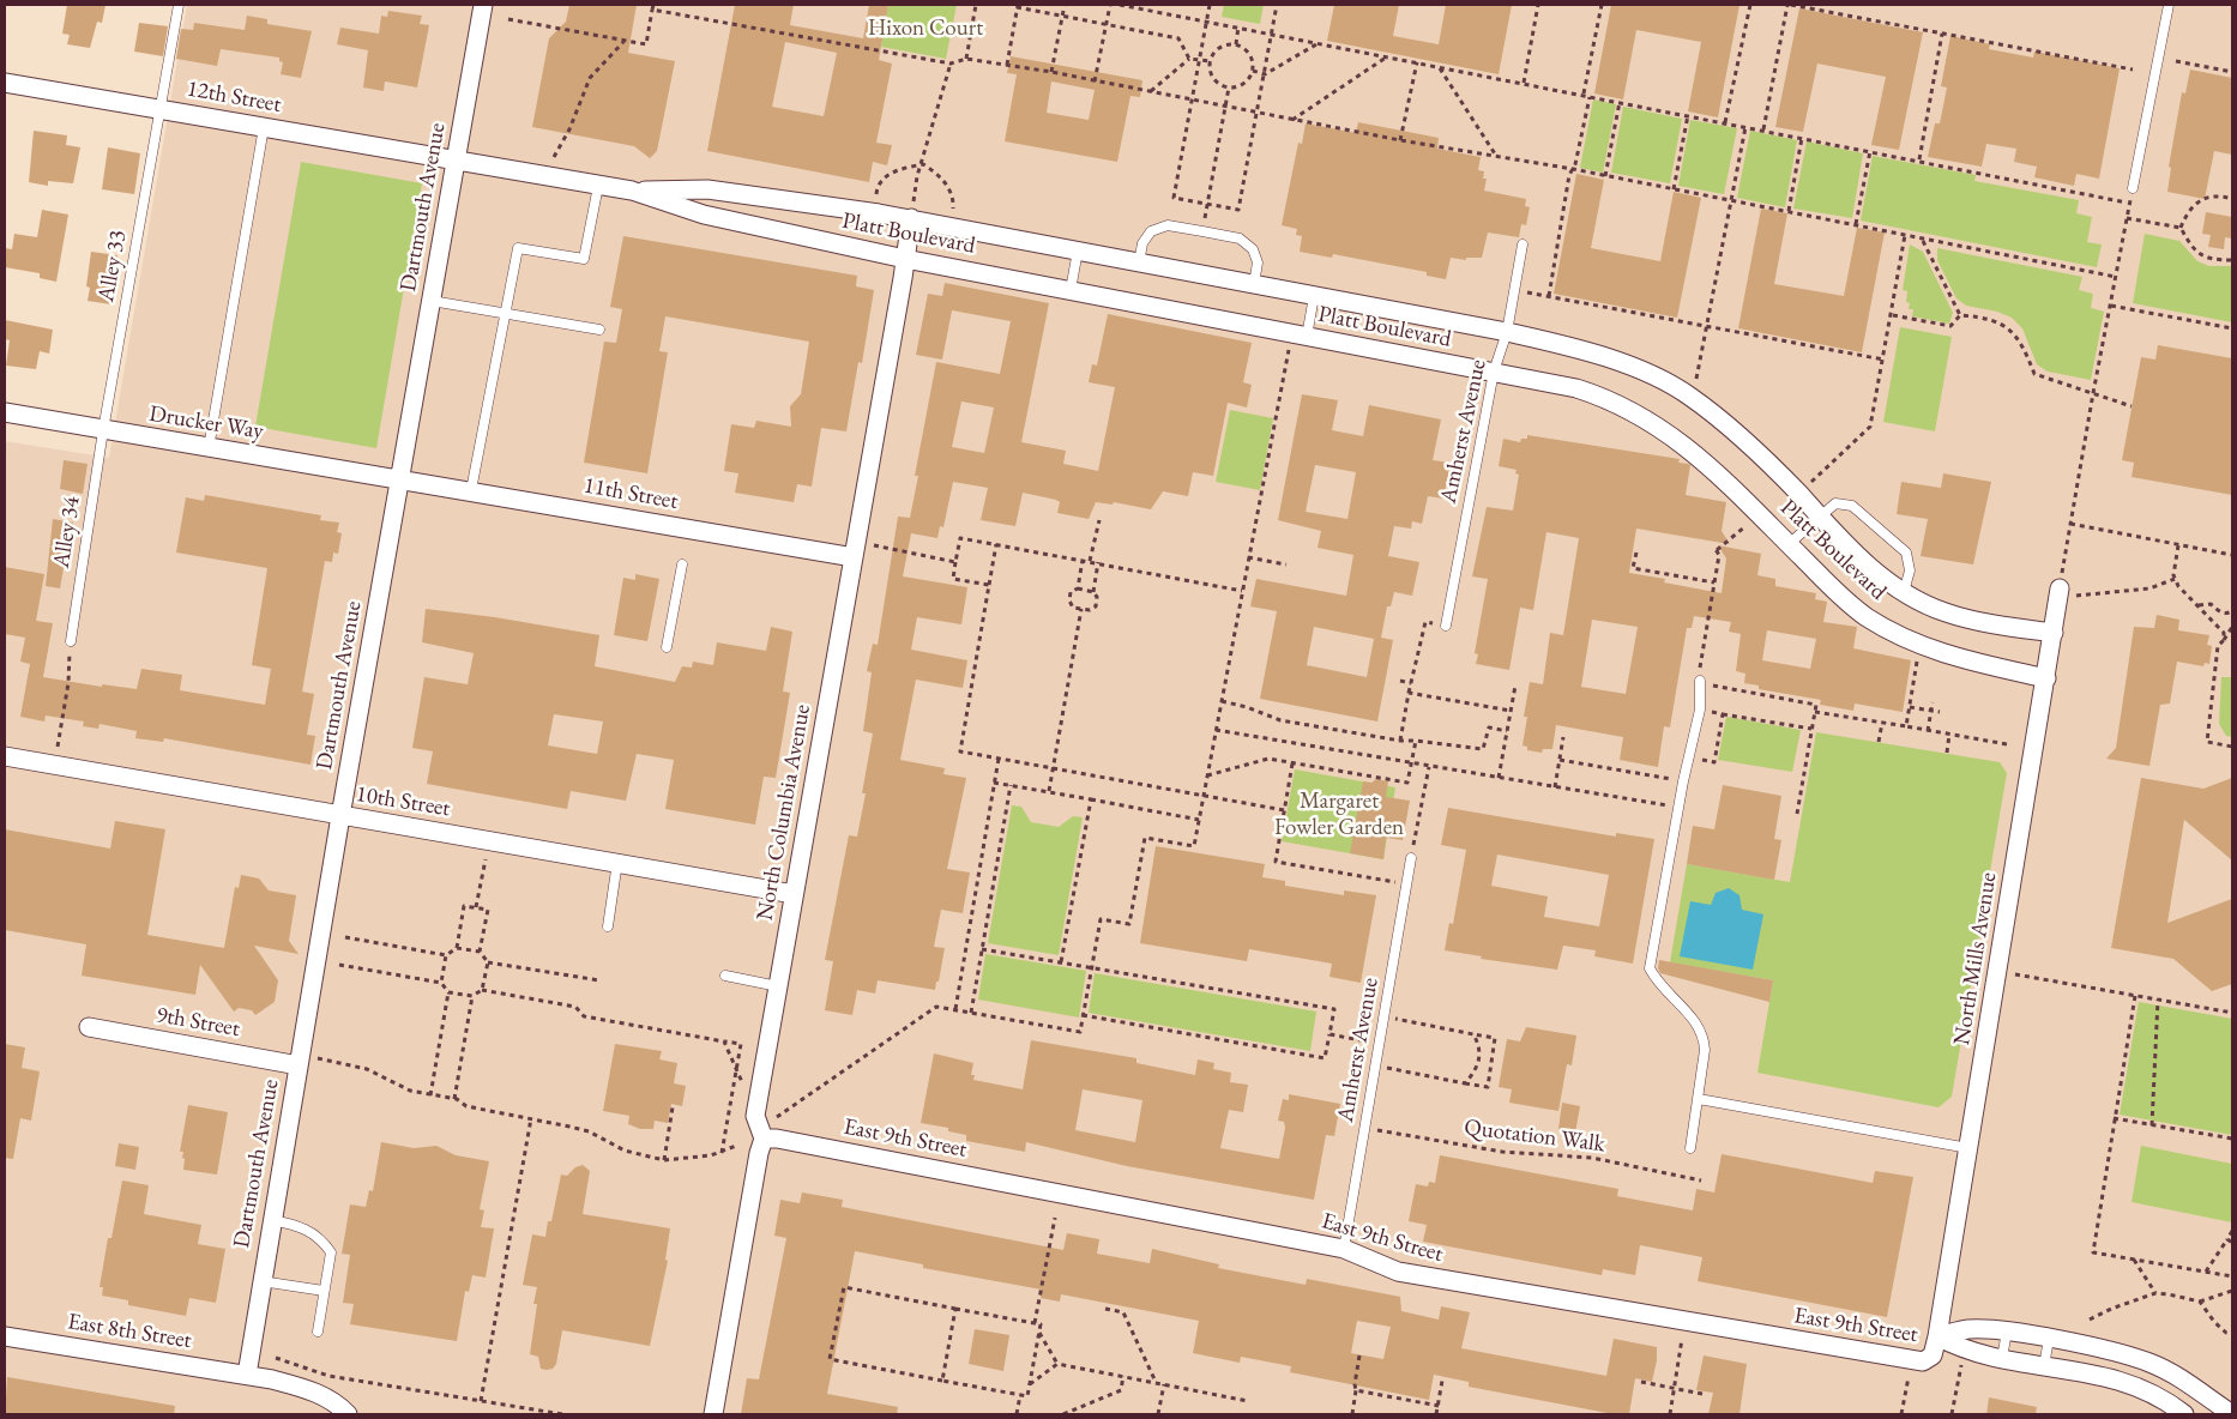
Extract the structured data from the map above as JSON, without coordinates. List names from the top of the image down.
{
  "streets": {
    "street": [
      "12th Street",
      "Dartmouth Avenue",
      "Platt Boulevard",
      "Drucker Way",
      "11th Street",
      "10th Street",
      "North Columbia Avenue",
      "North Mills Avenue",
      "9th Street",
      "East 9th Street",
      "East 8th Street"
    ],
    "lane": ["Alley 33", "Amherst Avenue", "Alley 34"],
    "path": ["Quotation Walk"]
  },
  "crossings": [
    ["12th Street", "Dartmouth Avenue"],
    ["12th Street", "Platt Boulevard"],
    ["12th Street", "Alley 33"],
    ["Dartmouth Avenue", "Platt Boulevard"],
    ["Dartmouth Avenue", "Drucker Way"],
    ["Dartmouth Avenue", "11th Street"],
    ["Dartmouth Avenue", "10th Street"],
    ["Dartmouth Avenue", "9th Street"],
    ["Dartmouth Avenue", "East 8th Street"],
    ["Platt Boulevard", "Amherst Avenue"],
    ["Platt Boulevard", "North Columbia Avenue"],
    ["Platt Boulevard", "North Mills Avenue"],
    ["Alley 33", "Drucker Way"],
    ["Alley 33", "Alley 34"],
    ["Drucker Way", "11th Street"],
    ["Drucker Way", "Alley 34"],
    ["Amherst Avenue", "Quotation Walk"],
    ["Amherst Avenue", "East 9th Street"],
    ["11th Street", "North Columbia Avenue"],
    ["10th Street", "North Columbia Avenue"],
    ["North Columbia Avenue", "East 9th Street"],
    ["North Mills Avenue", "East 9th Street"]
  ],
  "parks": ["Hixon Court", "Margaret Fowler Garden"]
}
